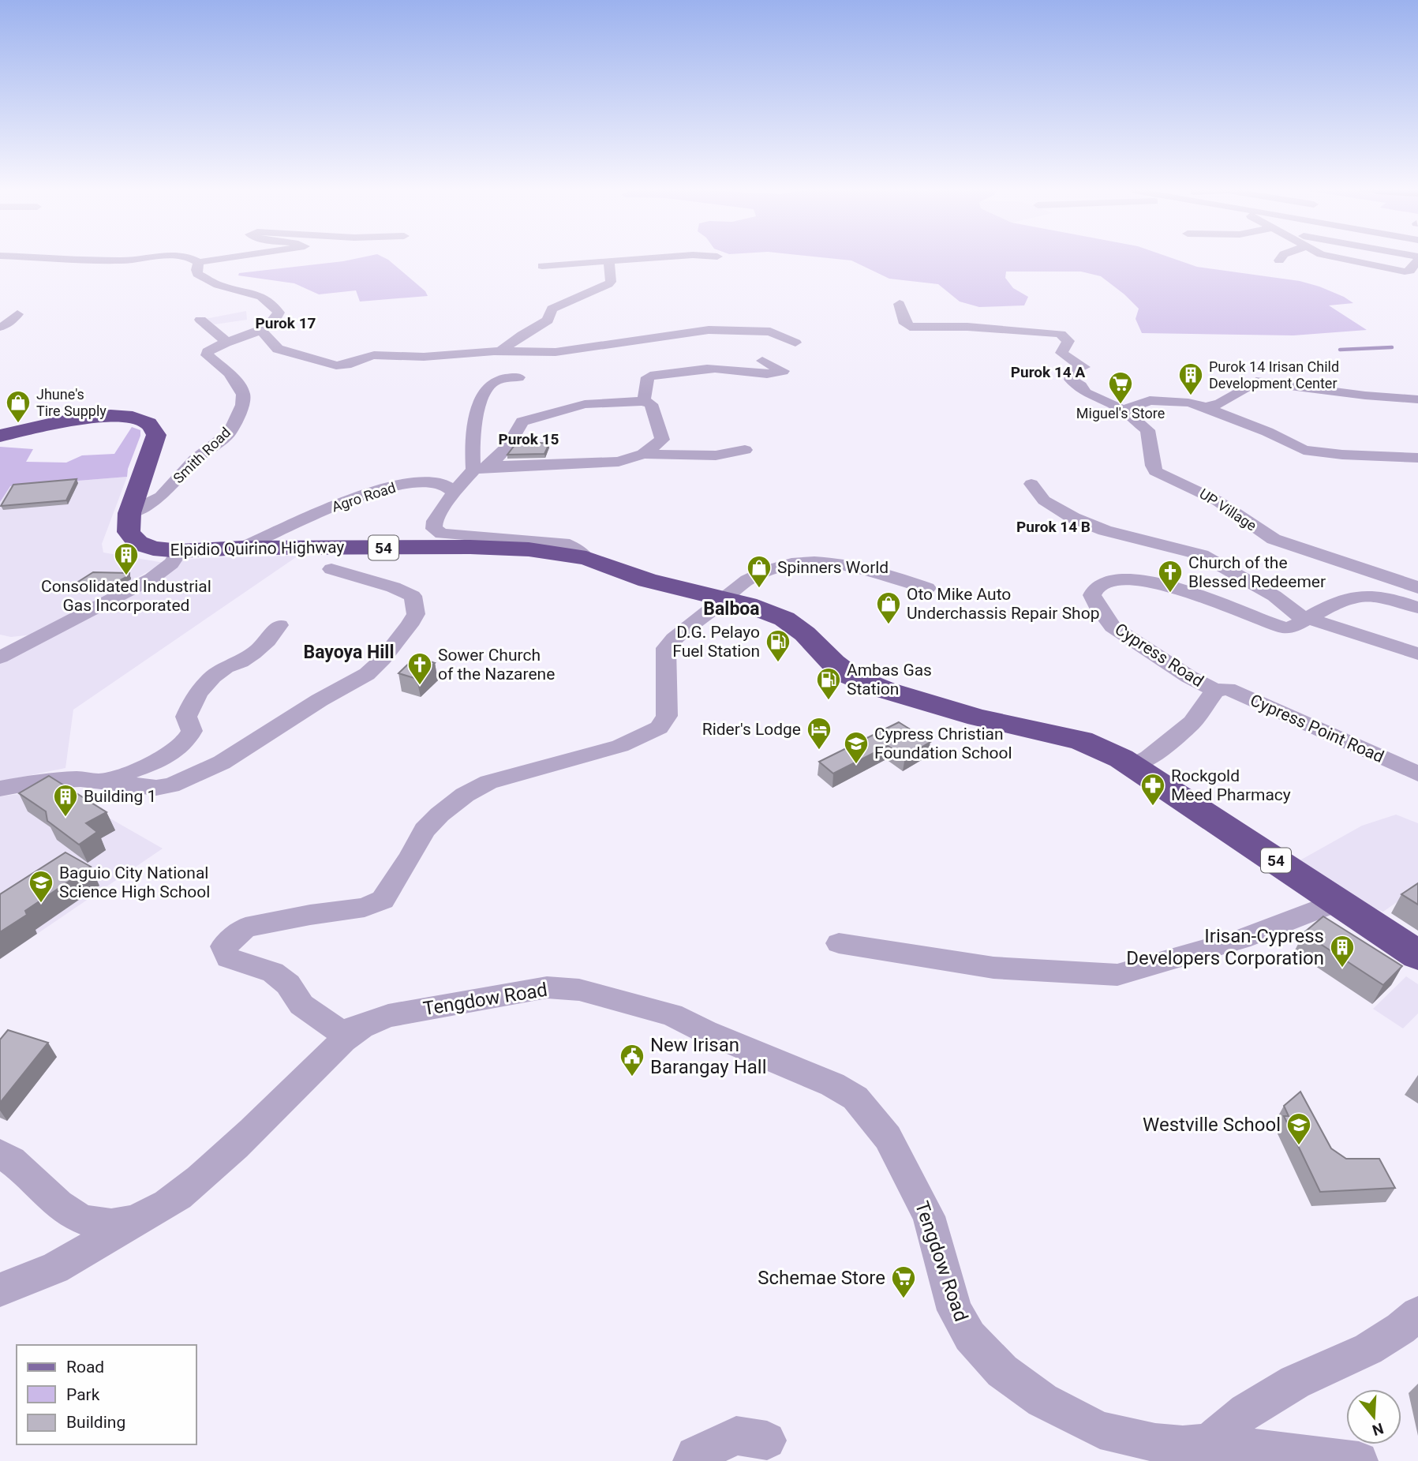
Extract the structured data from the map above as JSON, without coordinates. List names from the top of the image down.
{
  "streets": {
    "highway": ["54", "Elpidio Quirino Highway"],
    "street": [
      "Smith Road",
      "Agro Road",
      "UP Village",
      "Cypress Road",
      "Cypress Point Road",
      "Tengdow Road"
    ]
  },
  "crossings": [
    ["Smith Road", "Elpidio Quirino Highway"],
    ["Agro Road", "Elpidio Quirino Highway"],
    ["Elpidio Quirino Highway", "Cypress Road"],
    ["Cypress Road", "Cypress Point Road"]
  ],
  "districts": [
    "Purok 17",
    "Purok 14 A",
    "Purok 15",
    "Purok 14 B",
    "Balboa",
    "Bayoya Hill"
  ],
  "places": {
    "building": [
      "Purok 14 Irisan Child Development Center",
      "Consolidated Industrial Gas Incorporated",
      "Building 1",
      "Irisan-Cypress Developers Corporation"
    ],
    "supermarket": ["Miguel's Store", "Schemae Store"],
    "shop": ["Jhune's Tire Supply", "Spinners World", "Oto Mike Auto Underchassis Repair Shop"],
    "church": ["Church of the Blessed Redeemer", "Sower Church of the Nazarene"],
    "fuel station": ["D.G. Pelayo Fuel Station", "Ambas Gas Station"],
    "hotel": ["Rider's Lodge"],
    "school or university": ["Cypress Christian Foundation School", "Baguio City National Science High School", "Westville School"],
    "pharmacy": ["Rockgold Meed Pharmacy"],
    "public building": ["New Irisan Barangay Hall"]
  },
  "legend": ["Road", "Park", "Building"],
  "north": "bottom"
}
